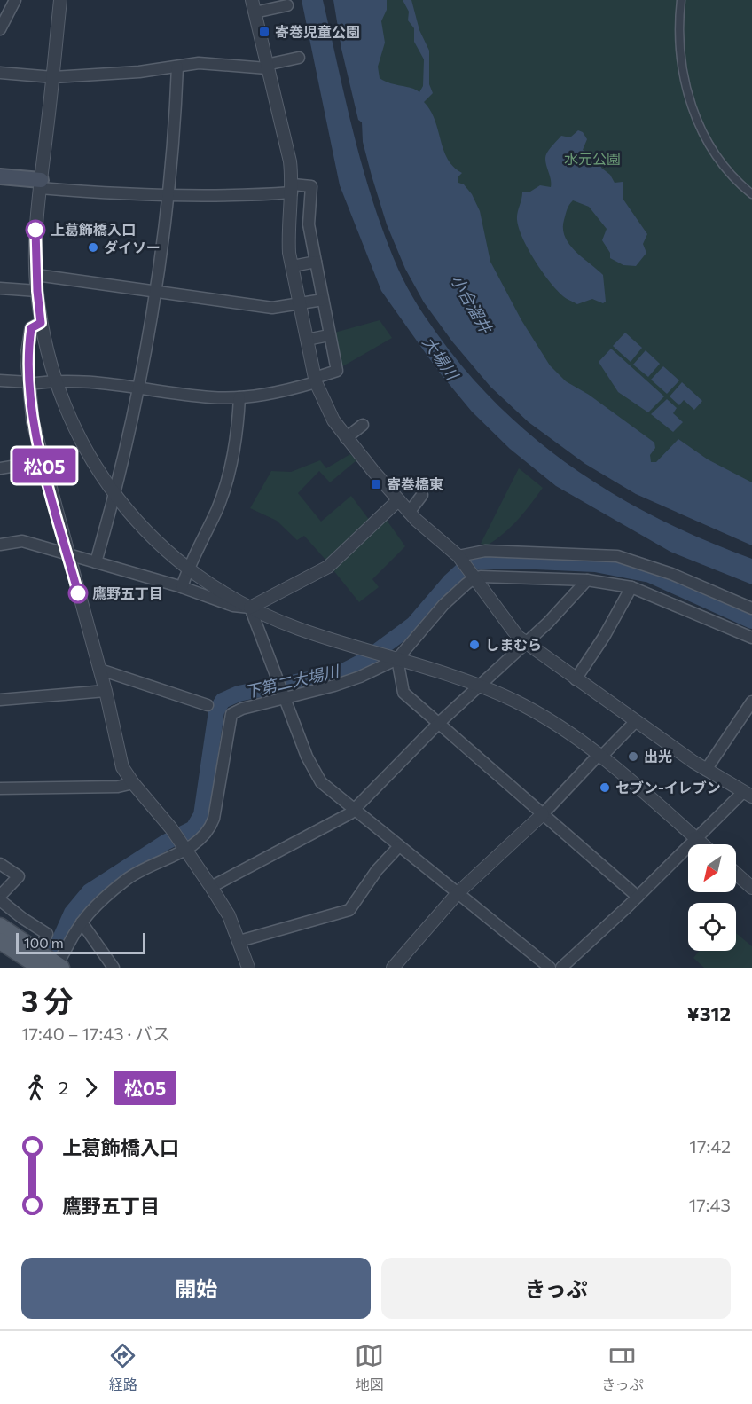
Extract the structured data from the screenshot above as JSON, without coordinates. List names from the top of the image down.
{
  "water": ["小合溜井", "大場川", "下第二大場川"],
  "parks": ["水元公園"],
  "places": {
    "transit": ["寄巻児童公園", "寄巻橋東"],
    "other": [
      "上葛飾橋入口",
      "ダイソー",
      "鷹野五丁目",
      "しまむら",
      "出光",
      "セブン-イレブン"
    ]
  },
  "lines": ["bus line 松05"],
  "scale_bar": "100 m",
  "north": "bottom left",
  "page": {
    "on_map": "松05",
    "scale": "100 m",
    "heading": ["3 分", "17:40 – 17:43 · バス", "¥312"],
    "legs": ["2", "松05"],
    "list": [
      {
        "name": "上葛飾橋入口",
        "value": "17:42"
      },
      {
        "name": "鷹野五丁目",
        "value": "17:43"
      }
    ],
    "buttons": ["開始", "きっぷ"],
    "tabs": ["経路", "地図", "きっぷ"]
  }
}
